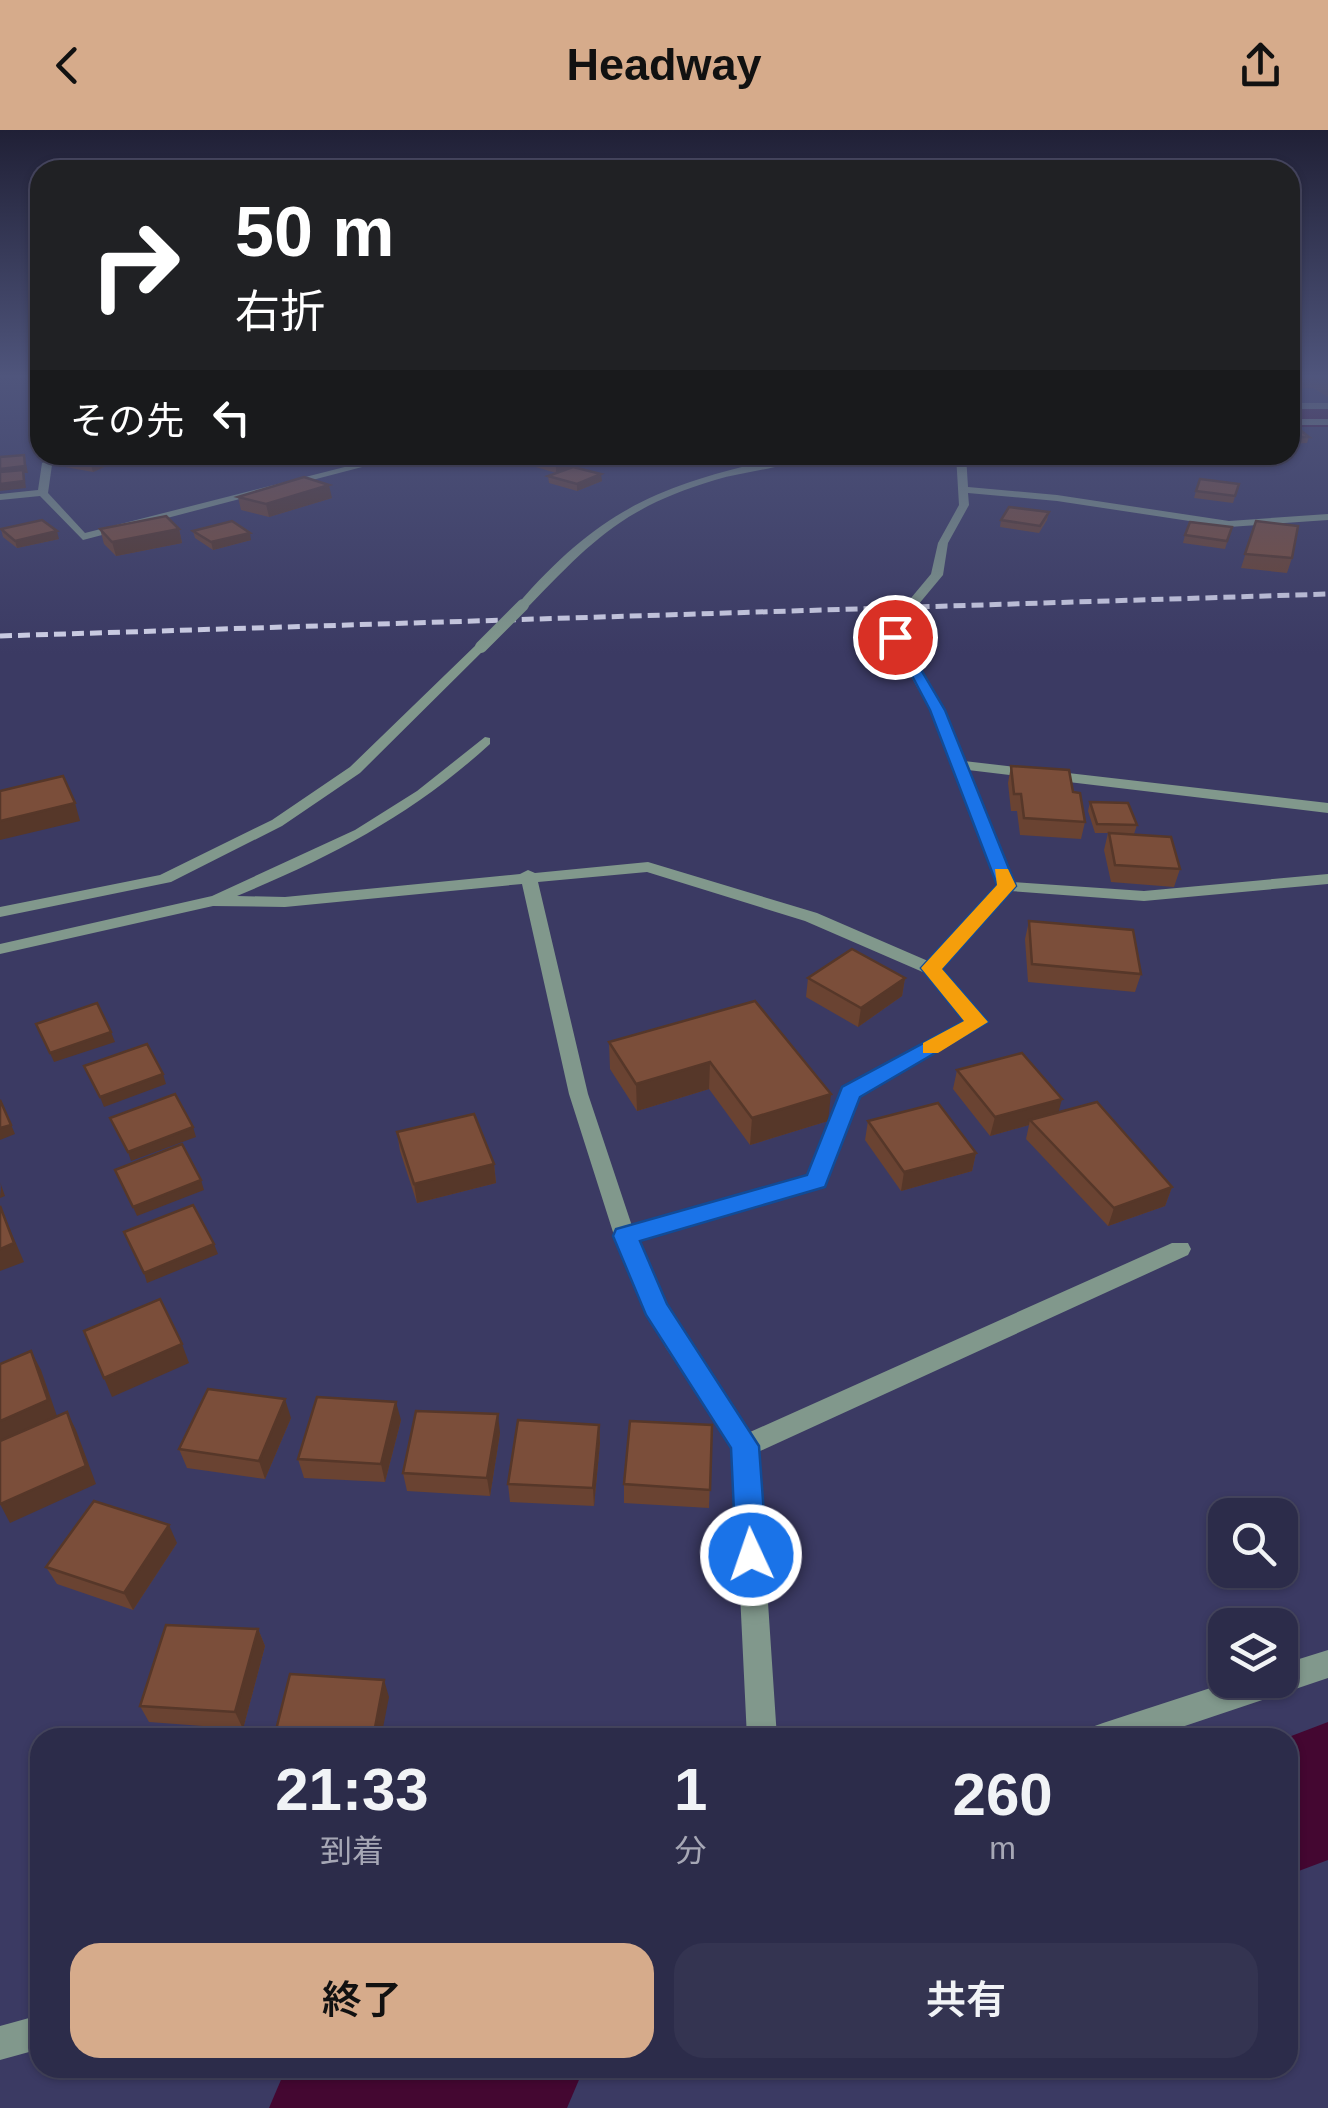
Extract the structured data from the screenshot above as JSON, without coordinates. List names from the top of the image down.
{
  "page": {
    "header": "Headway",
    "turn": ["50 m", "右折"],
    "then": "その先",
    "eta": [
      "21:33",
      "到着",
      "1",
      "分",
      "260",
      "m"
    ],
    "buttons": ["終了", "共有"]
  }
}
